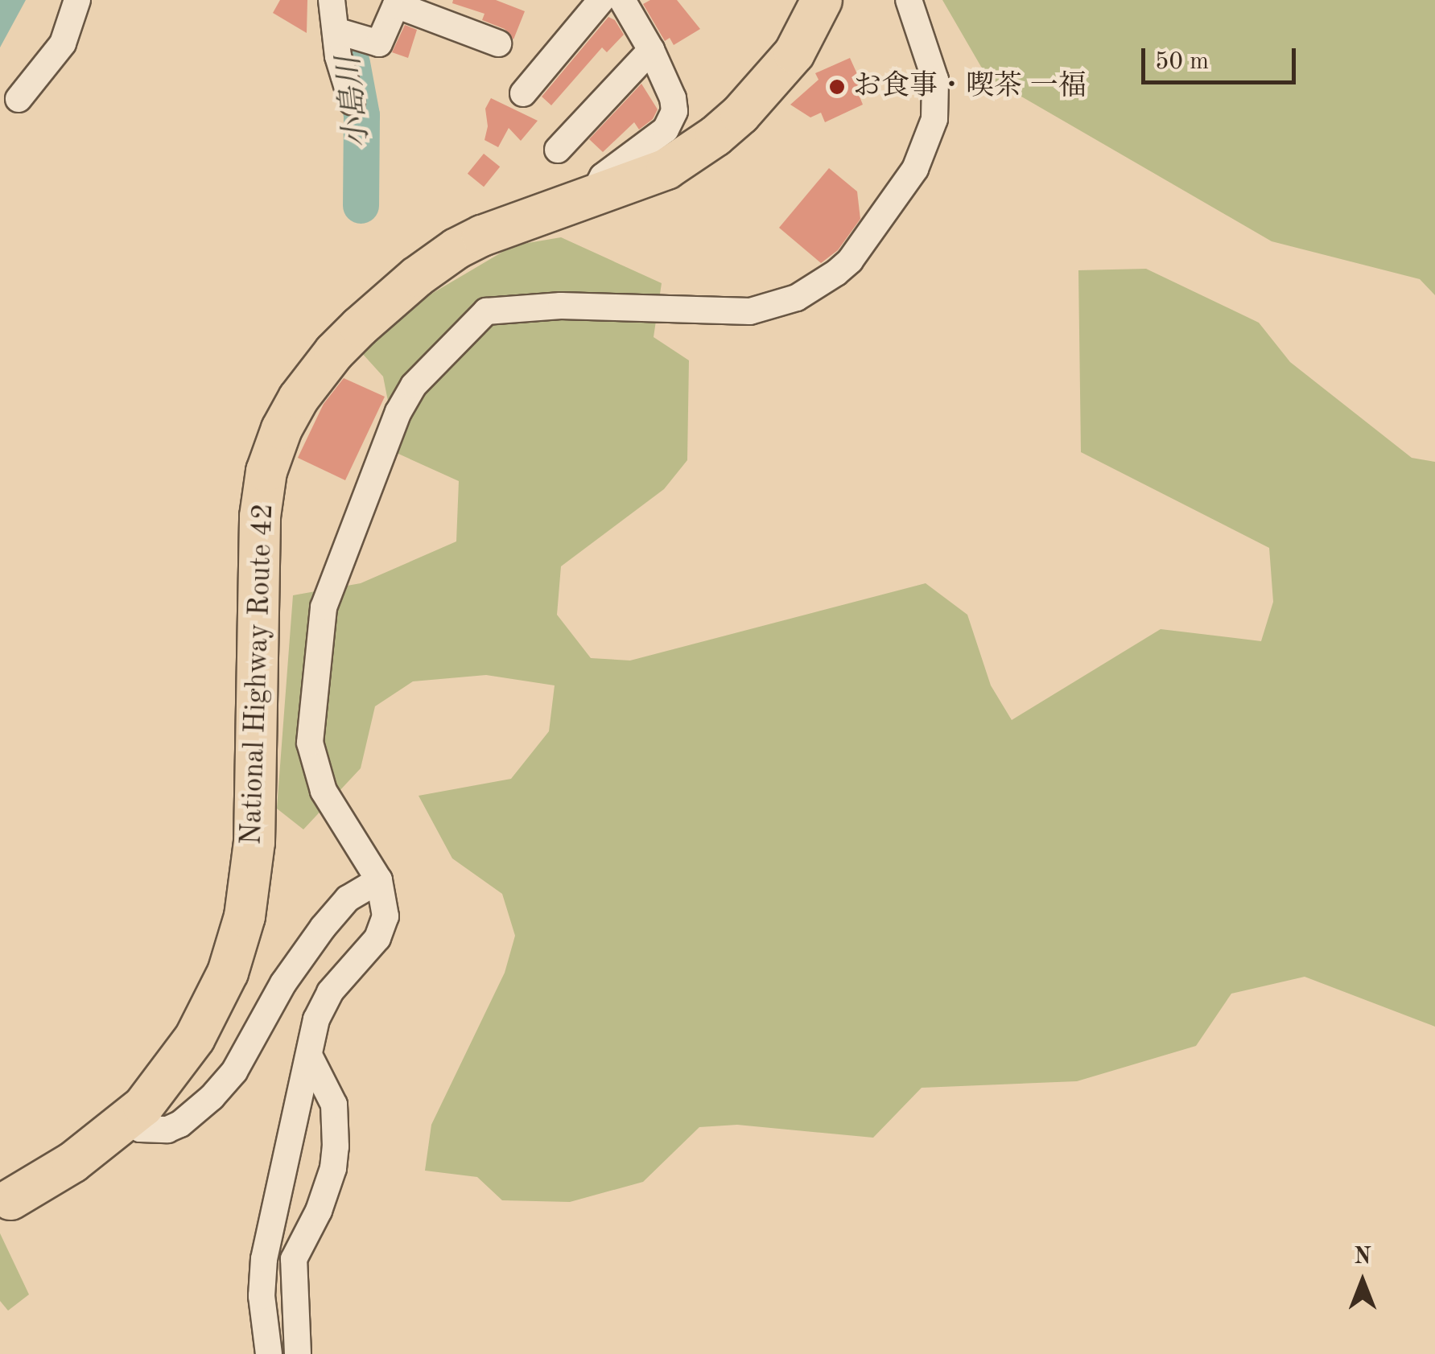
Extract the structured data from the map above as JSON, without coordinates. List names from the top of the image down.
{
  "streets": {
    "highway": ["National Highway Route 42"]
  },
  "water": ["小島川"],
  "places": ["お食事・喫茶 一福"],
  "scale_bar": "50 m",
  "north": "top"
}
